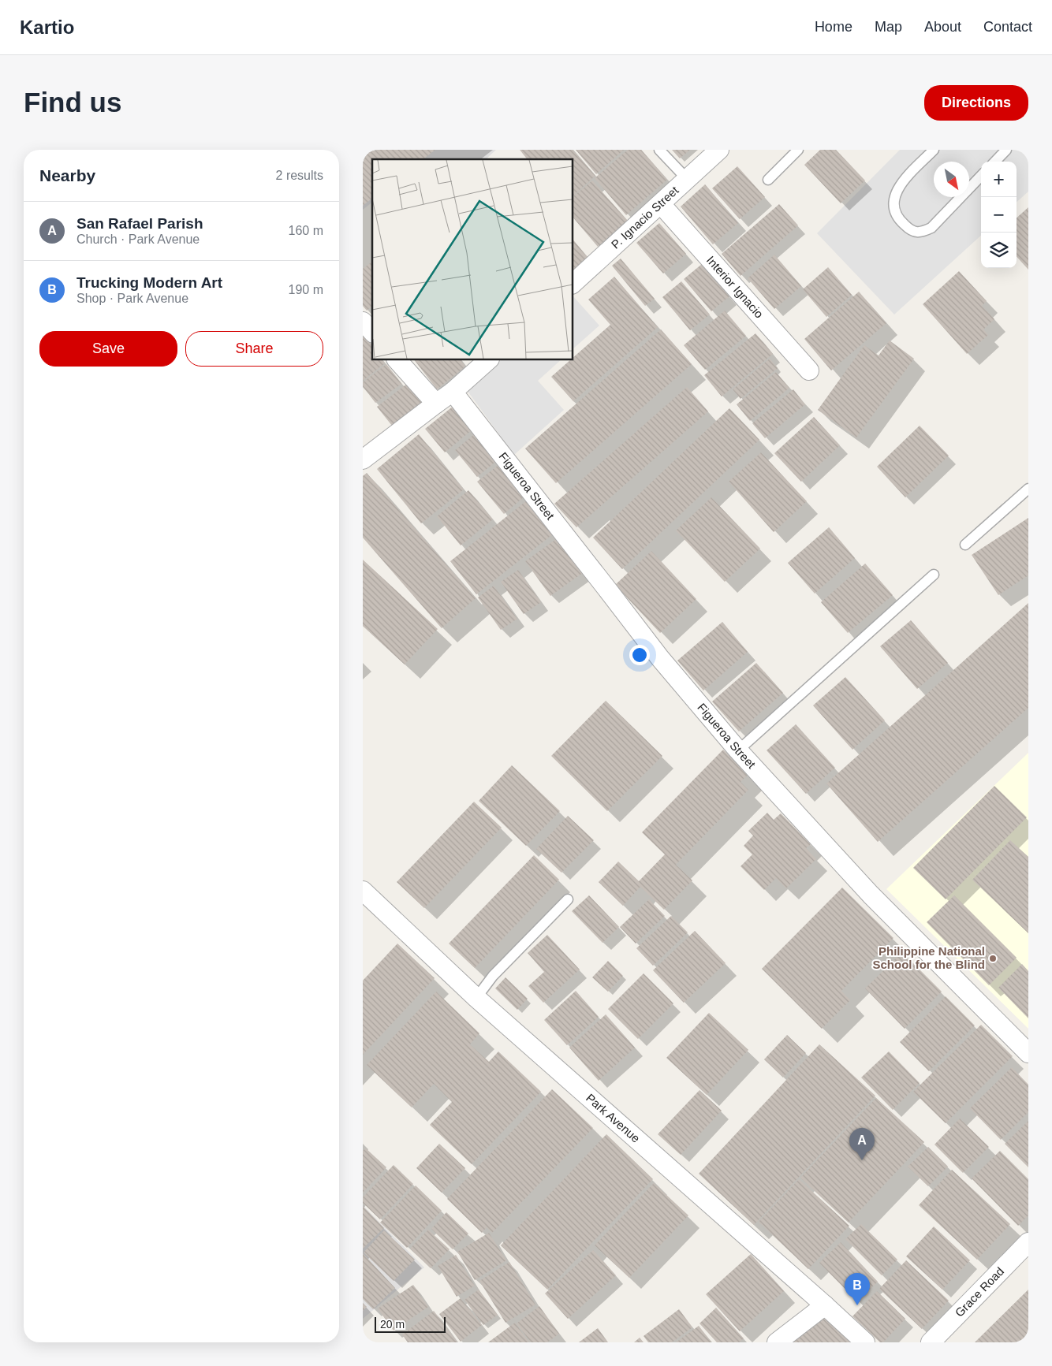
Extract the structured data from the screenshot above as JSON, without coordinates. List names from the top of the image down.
{
  "streets": {
    "street": [
      "P. Ignacio Street",
      "Interior Ignacio",
      "Figueroa Street",
      "Park Avenue",
      "Grace Road"
    ]
  },
  "crossings": [
    ["P. Ignacio Street", "Interior Ignacio"]
  ],
  "places": ["Philippine National School for the Blind"],
  "scale_bar": "20 m",
  "north": "bottom right",
  "page": {
    "header": "Kartio",
    "nav": [
      "Home",
      "Map",
      "About",
      "Contact"
    ],
    "buttons": [
      "Directions",
      ["Save", "Share"]
    ],
    "title": "Find us",
    "heading": ["Nearby", "2 results"],
    "map_buttons": ["+", "−"],
    "list": [
      {
        "mark": "A",
        "name": "San Rafael Parish",
        "note": "Church · Park Avenue",
        "value": "160 m"
      },
      {
        "mark": "B",
        "name": "Trucking Modern Art",
        "note": "Shop · Park Avenue",
        "value": "190 m"
      }
    ],
    "pins": ["A", "B"],
    "scale": "20 m"
  }
}
